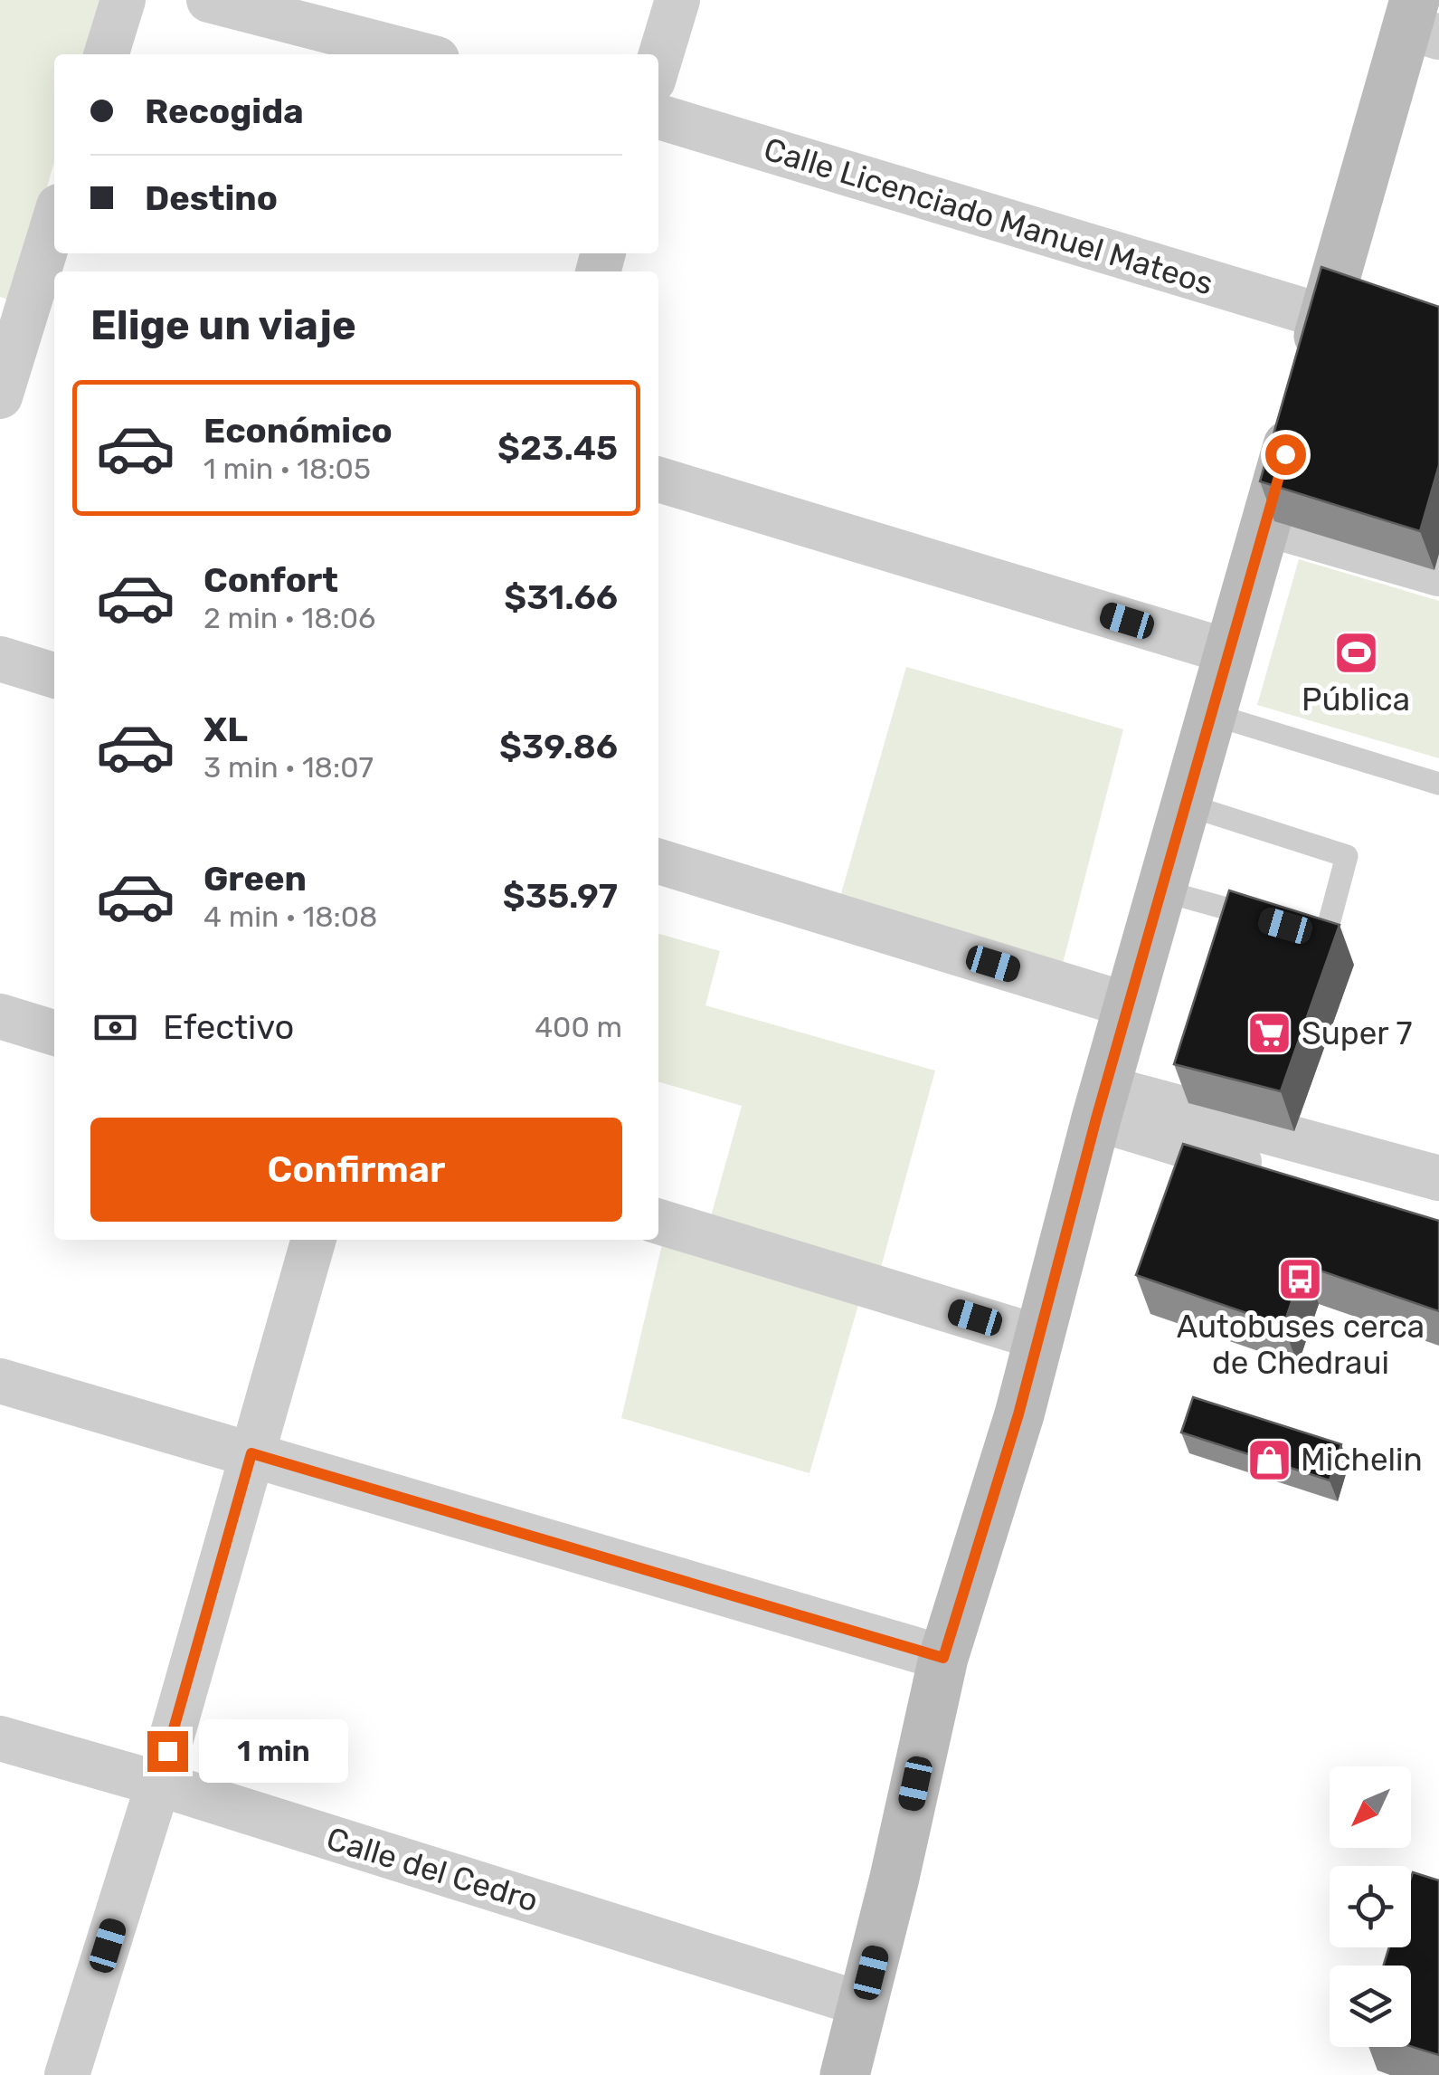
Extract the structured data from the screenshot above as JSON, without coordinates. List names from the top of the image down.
{
  "streets": {
    "street": ["Calle Licenciado Manuel Mateos", "Calle del Cedro"]
  },
  "places": {
    "sports": ["Pública"],
    "supermarket": ["Super 7"],
    "bus stop": ["Autobuses cerca de Chedraui"],
    "shop": ["Michelin"]
  },
  "north": "bottom left",
  "page": {
    "banner": ["Recogida", "Destino"],
    "heading": "Elige un viaje",
    "list": [
      {
        "name": "Económico",
        "note": "1 min · 18:05",
        "value": "$23.45"
      },
      {
        "name": "Confort",
        "note": "2 min · 18:06",
        "value": "$31.66"
      },
      {
        "name": "XL",
        "note": "3 min · 18:07",
        "value": "$39.86"
      },
      {
        "name": "Green",
        "note": "4 min · 18:08",
        "value": "$35.97"
      }
    ],
    "pay": ["Efectivo", "400 m"],
    "buttons": "Confirmar",
    "bubble": "1 min"
  }
}
